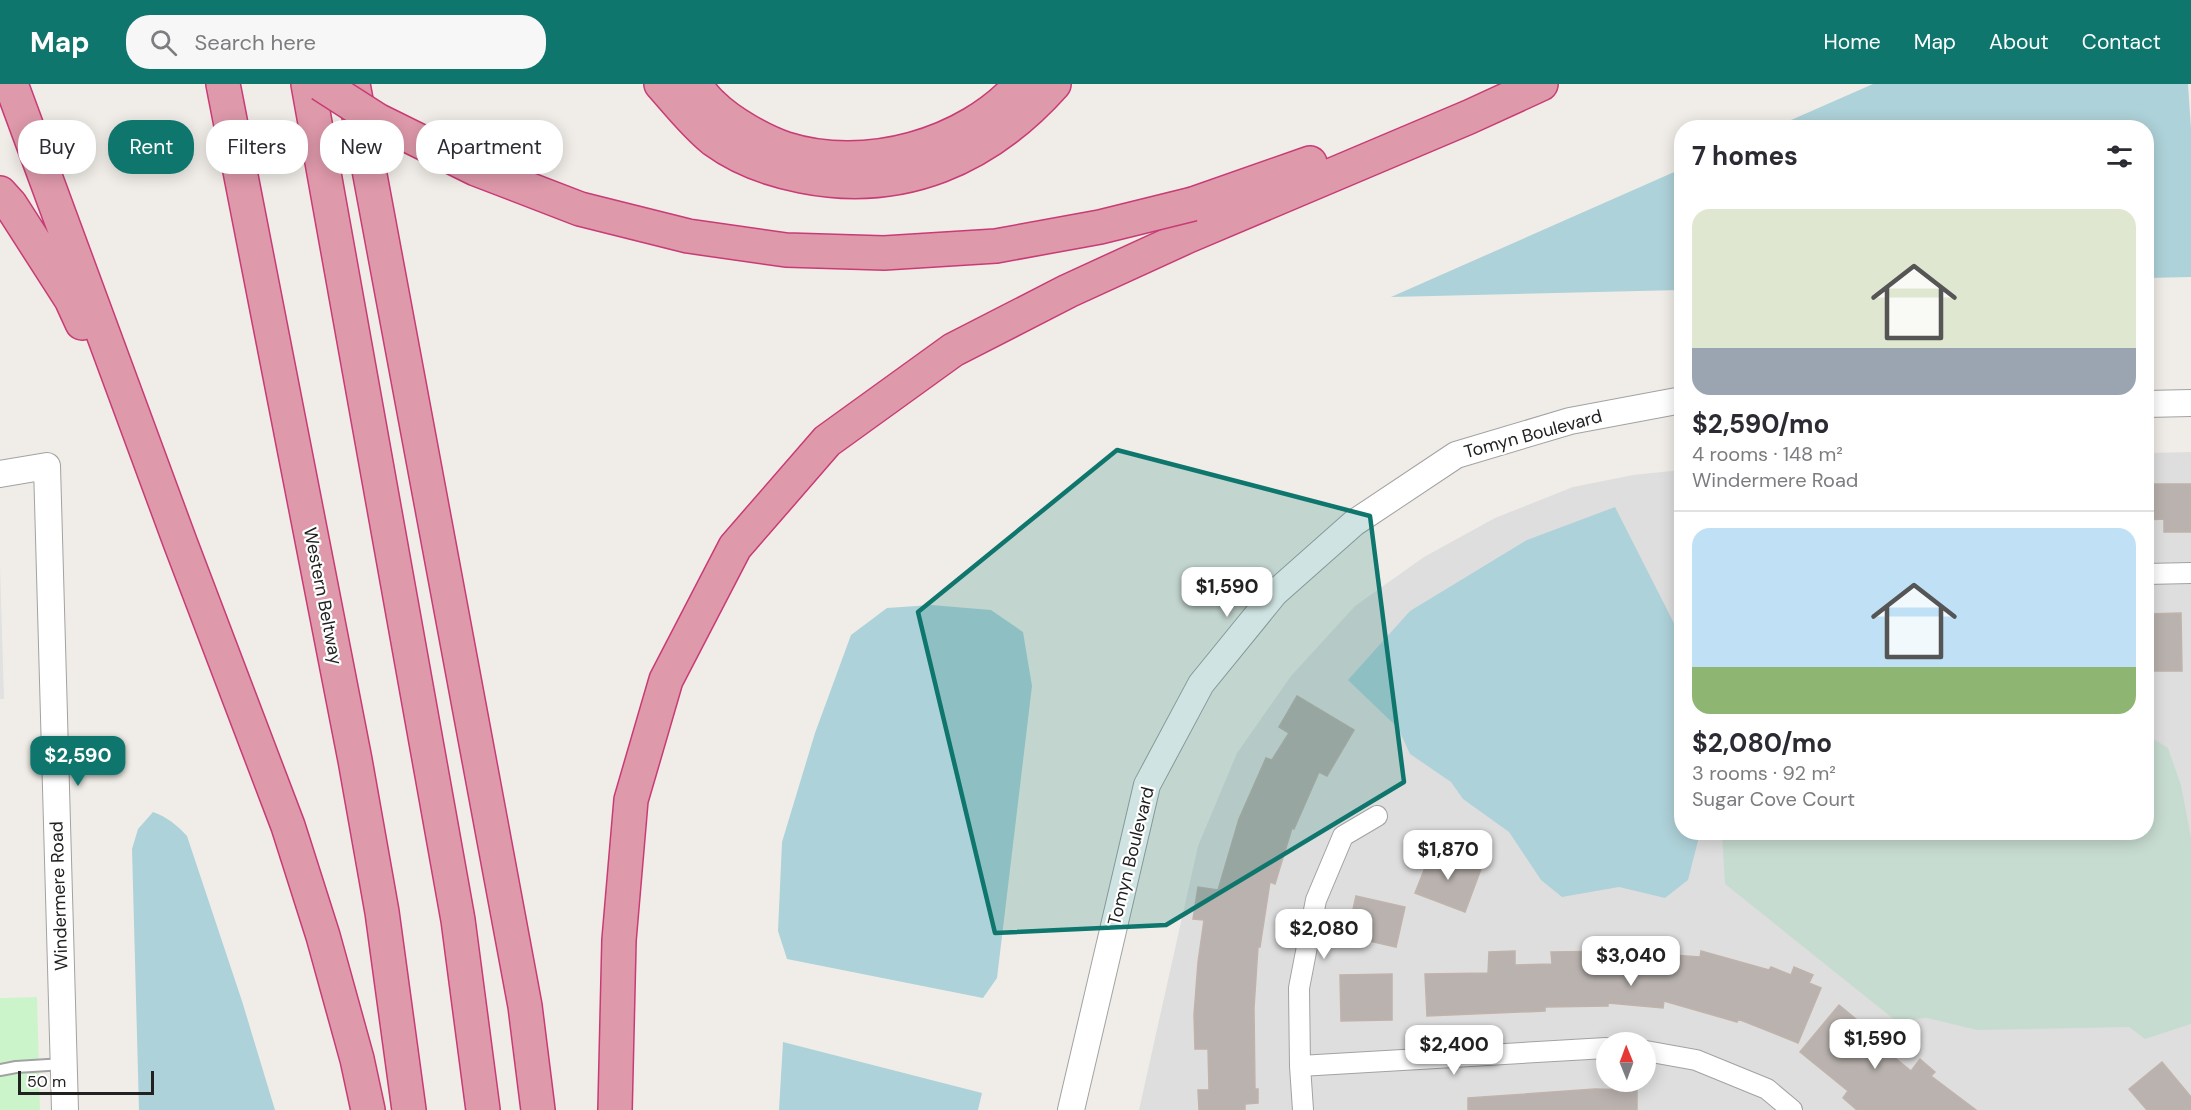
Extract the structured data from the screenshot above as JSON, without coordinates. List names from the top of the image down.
{
  "streets": {
    "highway": ["Western Beltway"],
    "street": ["Tomyn Boulevard", "Windermere Road"]
  },
  "scale_bar": "50 m",
  "north": "top",
  "page": {
    "header": "Map",
    "search": "Search here",
    "nav": [
      "Home",
      "Map",
      "About",
      "Contact"
    ],
    "chip": [
      "Buy",
      "Rent",
      "Filters",
      "New",
      "Apartment"
    ],
    "heading": "7 homes",
    "list": [
      {
        "name": "$2,590/mo",
        "note": "4 rooms · 148 m² · Windermere Road"
      },
      {
        "name": "$2,080/mo",
        "note": "3 rooms · 92 m² · Sugar Cove Court"
      }
    ],
    "price": [
      "$1,590",
      "$2,590",
      "$1,870",
      "$2,080",
      "$3,040",
      "$1,590",
      "$2,400"
    ],
    "scale": "50 m"
  }
}
